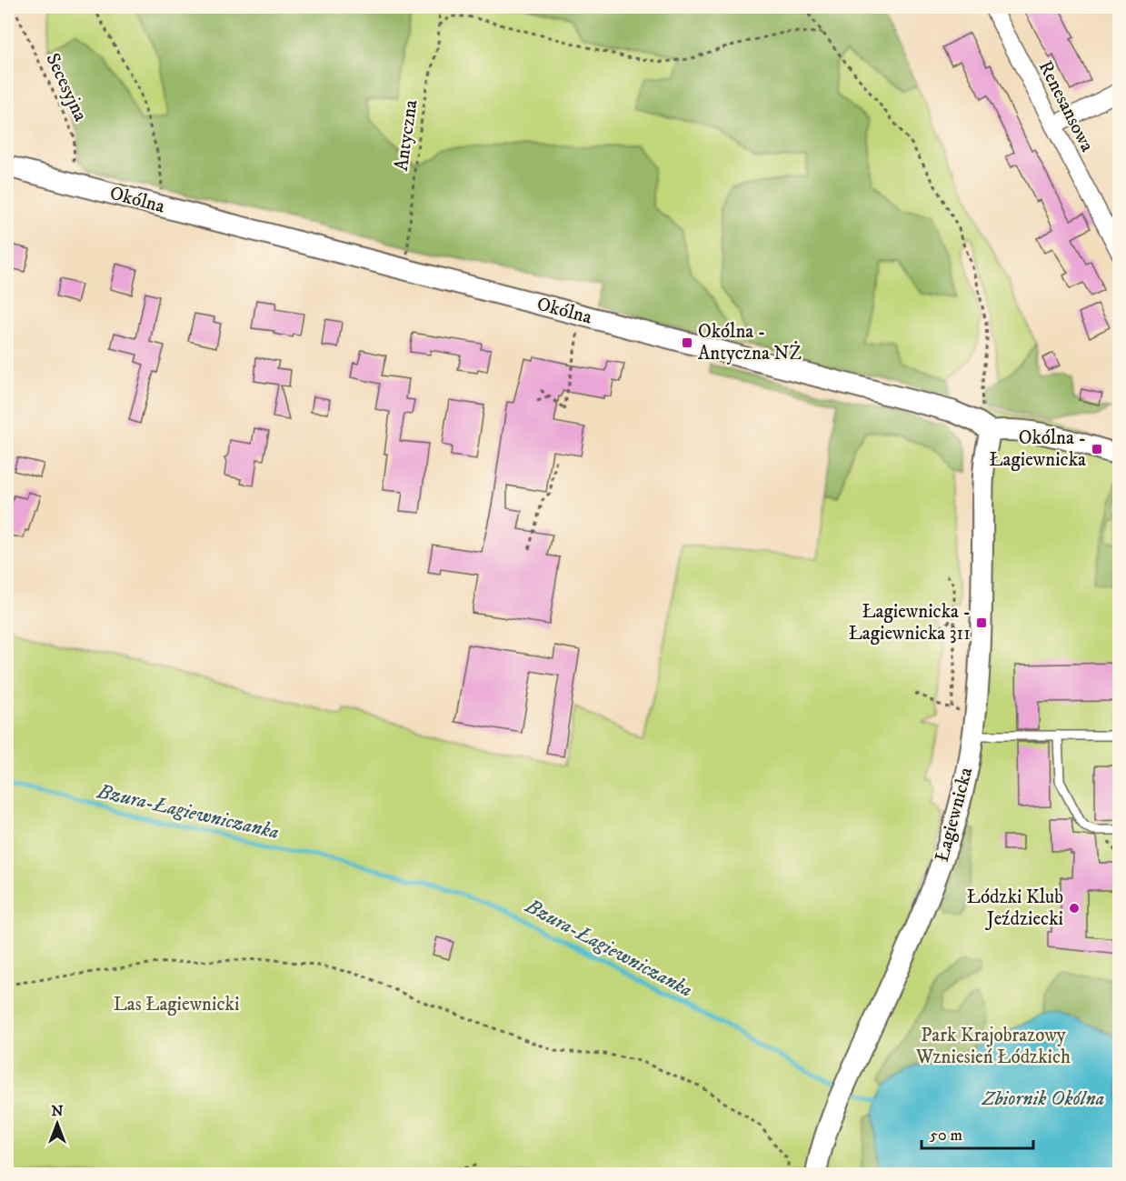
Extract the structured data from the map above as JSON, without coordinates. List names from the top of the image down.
{
  "streets": {
    "street": ["Renesansowa", "Okólna", "Łagiewnicka"],
    "path": ["Secesyjna", "Antyczna"]
  },
  "crossings": [
    ["Secesyjna", "Okólna"],
    ["Antyczna", "Okólna"],
    ["Okólna", "Łagiewnicka"]
  ],
  "water": ["Bzura-Łagiewniczanka", "Zbiornik Okólna"],
  "parks": ["Las Łagiewnicki", "Park Krajobrazowy Wzniesień Łódzkich"],
  "places": {
    "transit": ["Okólna - Antyczna NŻ", "Okólna - Łagiewnicka", "Łagiewnicka - Łagiewnicka 311"],
    "other": ["Łódzki Klub Jeździecki"]
  },
  "scale_bar": "50 m",
  "north": "top"
}
